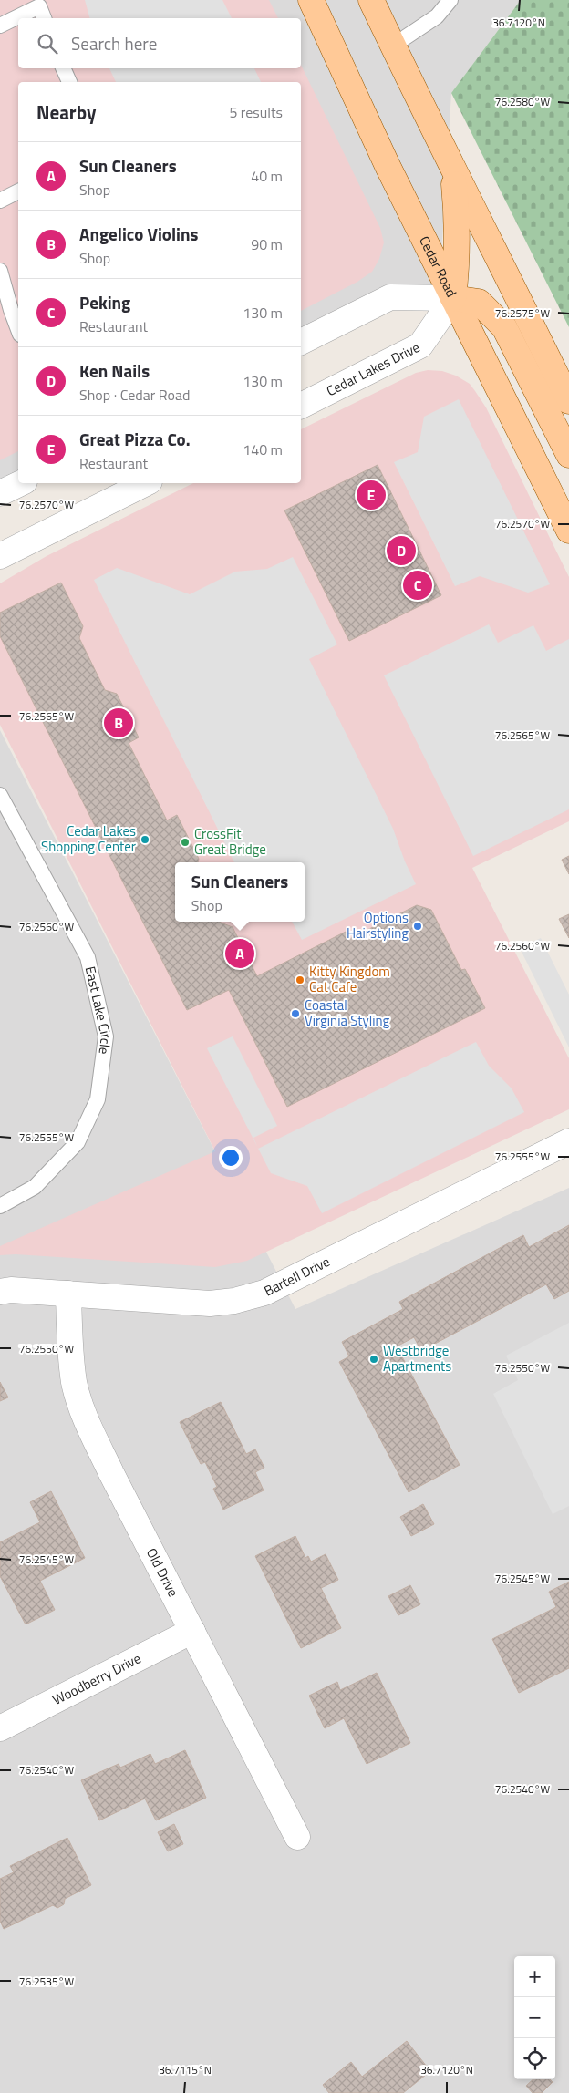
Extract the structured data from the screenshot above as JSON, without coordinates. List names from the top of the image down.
{
  "streets": {
    "main road": ["Cedar Road"],
    "street": [
      "Cedar Lakes Drive",
      "Bartell Drive",
      "Old Drive",
      "Woodberry Drive"
    ],
    "lane": ["East Lake Circle"]
  },
  "crossings": [
    ["Cedar Road", "Cedar Lakes Drive"],
    ["Bartell Drive", "Old Drive"],
    ["Old Drive", "Woodberry Drive"]
  ],
  "places": [
    "Cedar Lakes Shopping Center",
    "CrossFit Great Bridge",
    "Options Hairstyling",
    "Kitty Kingdom Cat Cafe",
    "Coastal Virginia Styling",
    "Westbridge Apartments"
  ],
  "page": {
    "search": "Search here",
    "heading": ["Nearby", "5 results"],
    "list": [
      {
        "mark": "A",
        "name": "Sun Cleaners",
        "note": "Shop",
        "value": "40 m"
      },
      {
        "mark": "B",
        "name": "Angelico Violins",
        "note": "Shop",
        "value": "90 m"
      },
      {
        "mark": "C",
        "name": "Peking",
        "note": "Restaurant",
        "value": "130 m"
      },
      {
        "mark": "D",
        "name": "Ken Nails",
        "note": "Shop · Cedar Road",
        "value": "130 m"
      },
      {
        "mark": "E",
        "name": "Great Pizza Co.",
        "note": "Restaurant",
        "value": "140 m"
      }
    ],
    "pins": [
      "E",
      "D",
      "C",
      "B",
      "A"
    ],
    "popup": ["Sun Cleaners", "Shop"],
    "map_buttons": ["+", "−"]
  },
  "coordinates": [
    "36.7120°N",
    "76.2580°W",
    "76.2575°W",
    "76.2570°W",
    "76.2565°W",
    "76.2560°W",
    "76.2555°W",
    "76.2550°W",
    "76.2545°W",
    "76.2540°W",
    "76.2535°W",
    "36.7115°N"
  ]
}
